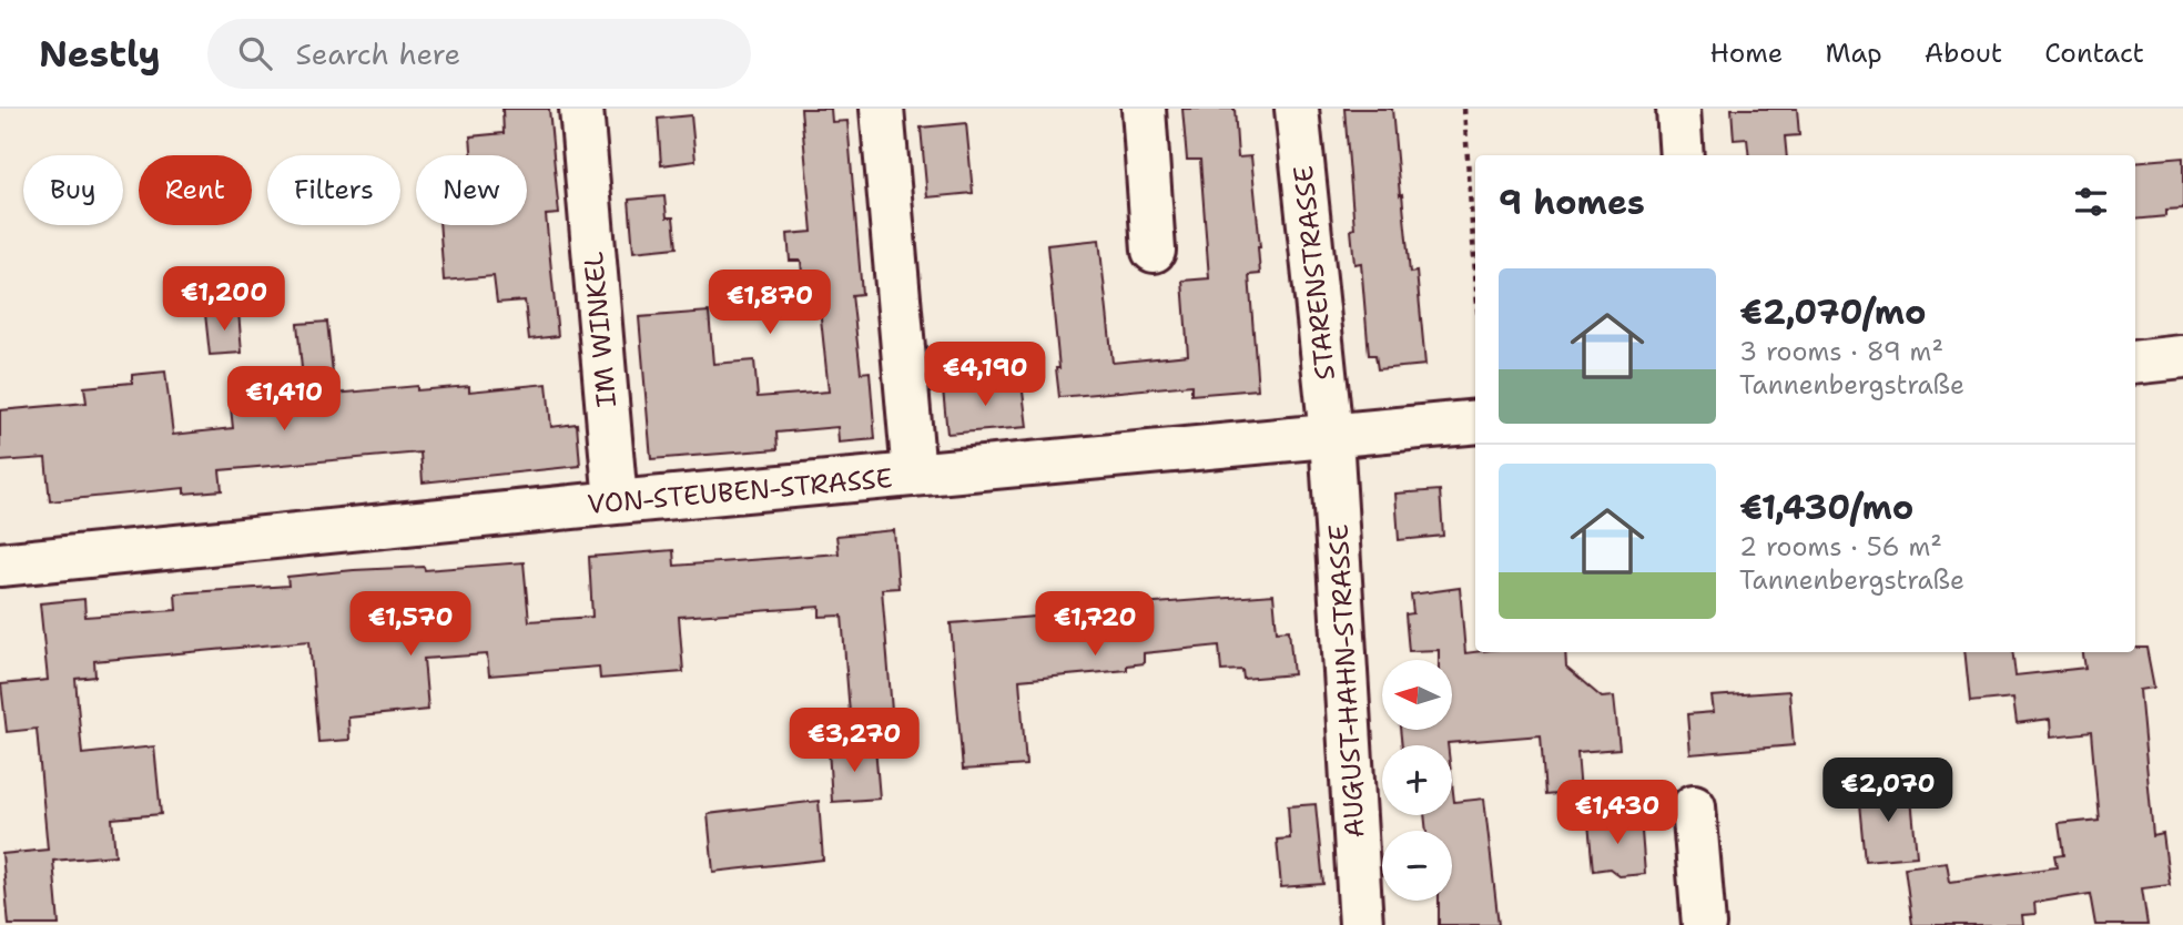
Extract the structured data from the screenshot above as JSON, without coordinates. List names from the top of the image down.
{
  "streets": {
    "street": [
      "STARENSTRASSE",
      "IM WINKEL",
      "VON-STEUBEN-STRASSE",
      "AUGUST-HAHN-STRASSE"
    ]
  },
  "crossings": [
    ["STARENSTRASSE", "VON-STEUBEN-STRASSE"],
    ["STARENSTRASSE", "AUGUST-HAHN-STRASSE"],
    ["IM WINKEL", "VON-STEUBEN-STRASSE"],
    ["VON-STEUBEN-STRASSE", "AUGUST-HAHN-STRASSE"]
  ],
  "north": "left",
  "page": {
    "header": "Nestly",
    "search": "Search here",
    "nav": [
      "Home",
      "Map",
      "About",
      "Contact"
    ],
    "chip": [
      "Buy",
      "Rent",
      "Filters",
      "New"
    ],
    "heading": "9 homes",
    "list": [
      {
        "name": "€2,070/mo",
        "note": "3 rooms · 89 m² · Tannenbergstraße"
      },
      {
        "name": "€1,430/mo",
        "note": "2 rooms · 56 m² · Tannenbergstraße"
      }
    ],
    "price": [
      "€1,200",
      "€1,870",
      "€4,190",
      "€1,410",
      "€1,570",
      "€1,720",
      "€3,270",
      "€2,070",
      "€1,430"
    ],
    "map_buttons": ["+", "−"]
  }
}
